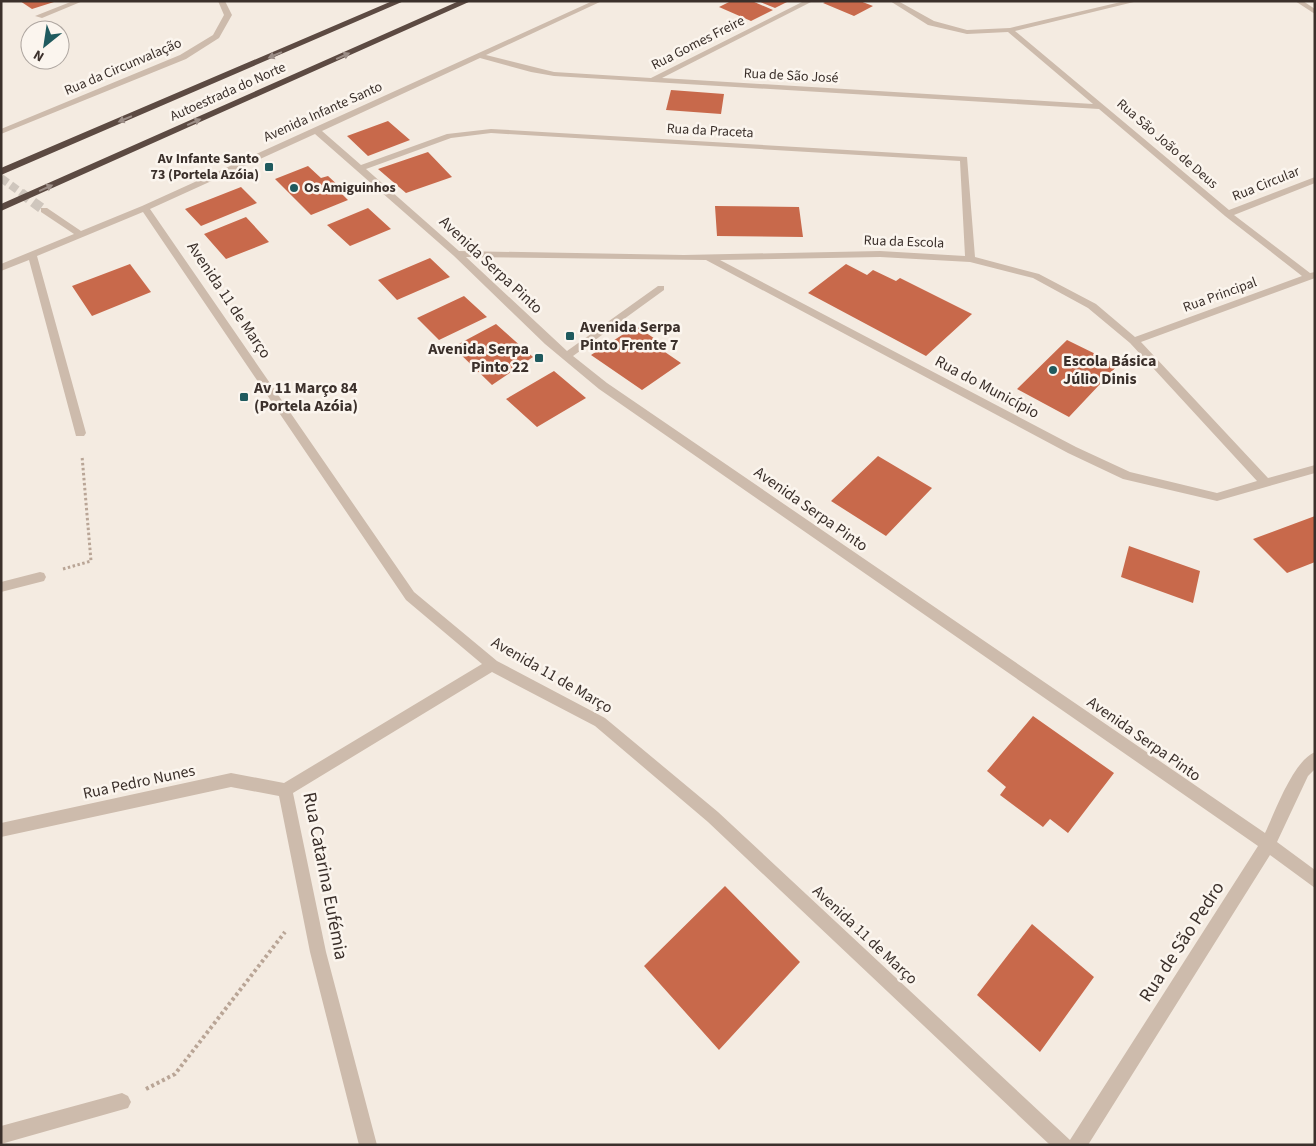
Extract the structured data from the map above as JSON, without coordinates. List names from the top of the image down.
{
  "streets": {
    "highway": ["Autoestrada do Norte"],
    "street": [
      "Rua Gomes Freire",
      "Rua da Circunvalação",
      "Rua de São José",
      "Avenida Infante Santo",
      "Rua da Praceta",
      "Rua São João de Deus",
      "Rua Circular",
      "Rua da Escola",
      "Avenida Serpa Pinto",
      "Rua Principal",
      "Avenida 11 de Março",
      "Rua do Município",
      "Rua Pedro Nunes",
      "Rua Catarina Eufémia",
      "Rua de São Pedro"
    ]
  },
  "crossings": [
    ["Rua Gomes Freire", "Rua de São José"],
    ["Rua de São José", "Avenida Infante Santo"],
    ["Rua de São José", "Rua São João de Deus"],
    ["Avenida Infante Santo", "Avenida Serpa Pinto"],
    ["Avenida Infante Santo", "Avenida 11 de Março"],
    ["Rua da Praceta", "Rua da Escola"],
    ["Rua da Praceta", "Avenida Serpa Pinto"],
    ["Rua São João de Deus", "Rua Circular"],
    ["Rua São João de Deus", "Rua Principal"],
    ["Rua da Escola", "Avenida Serpa Pinto"],
    ["Rua da Escola", "Rua Principal"],
    ["Rua da Escola", "Rua do Município"],
    ["Avenida Serpa Pinto", "Rua de São Pedro"],
    ["Avenida 11 de Março", "Rua Catarina Eufémia"],
    ["Rua Pedro Nunes", "Rua Catarina Eufémia"]
  ],
  "places": {
    "transit": [
      "Av Infante Santo 73 (Portela Azóia)",
      "Avenida Serpa Pinto Frente 7",
      "Avenida Serpa Pinto 22",
      "Av 11 Março 84 (Portela Azóia)"
    ],
    "other": ["Os Amiguinhos", "Escola Básica Júlio Dinis"]
  },
  "north": "bottom left"
}
